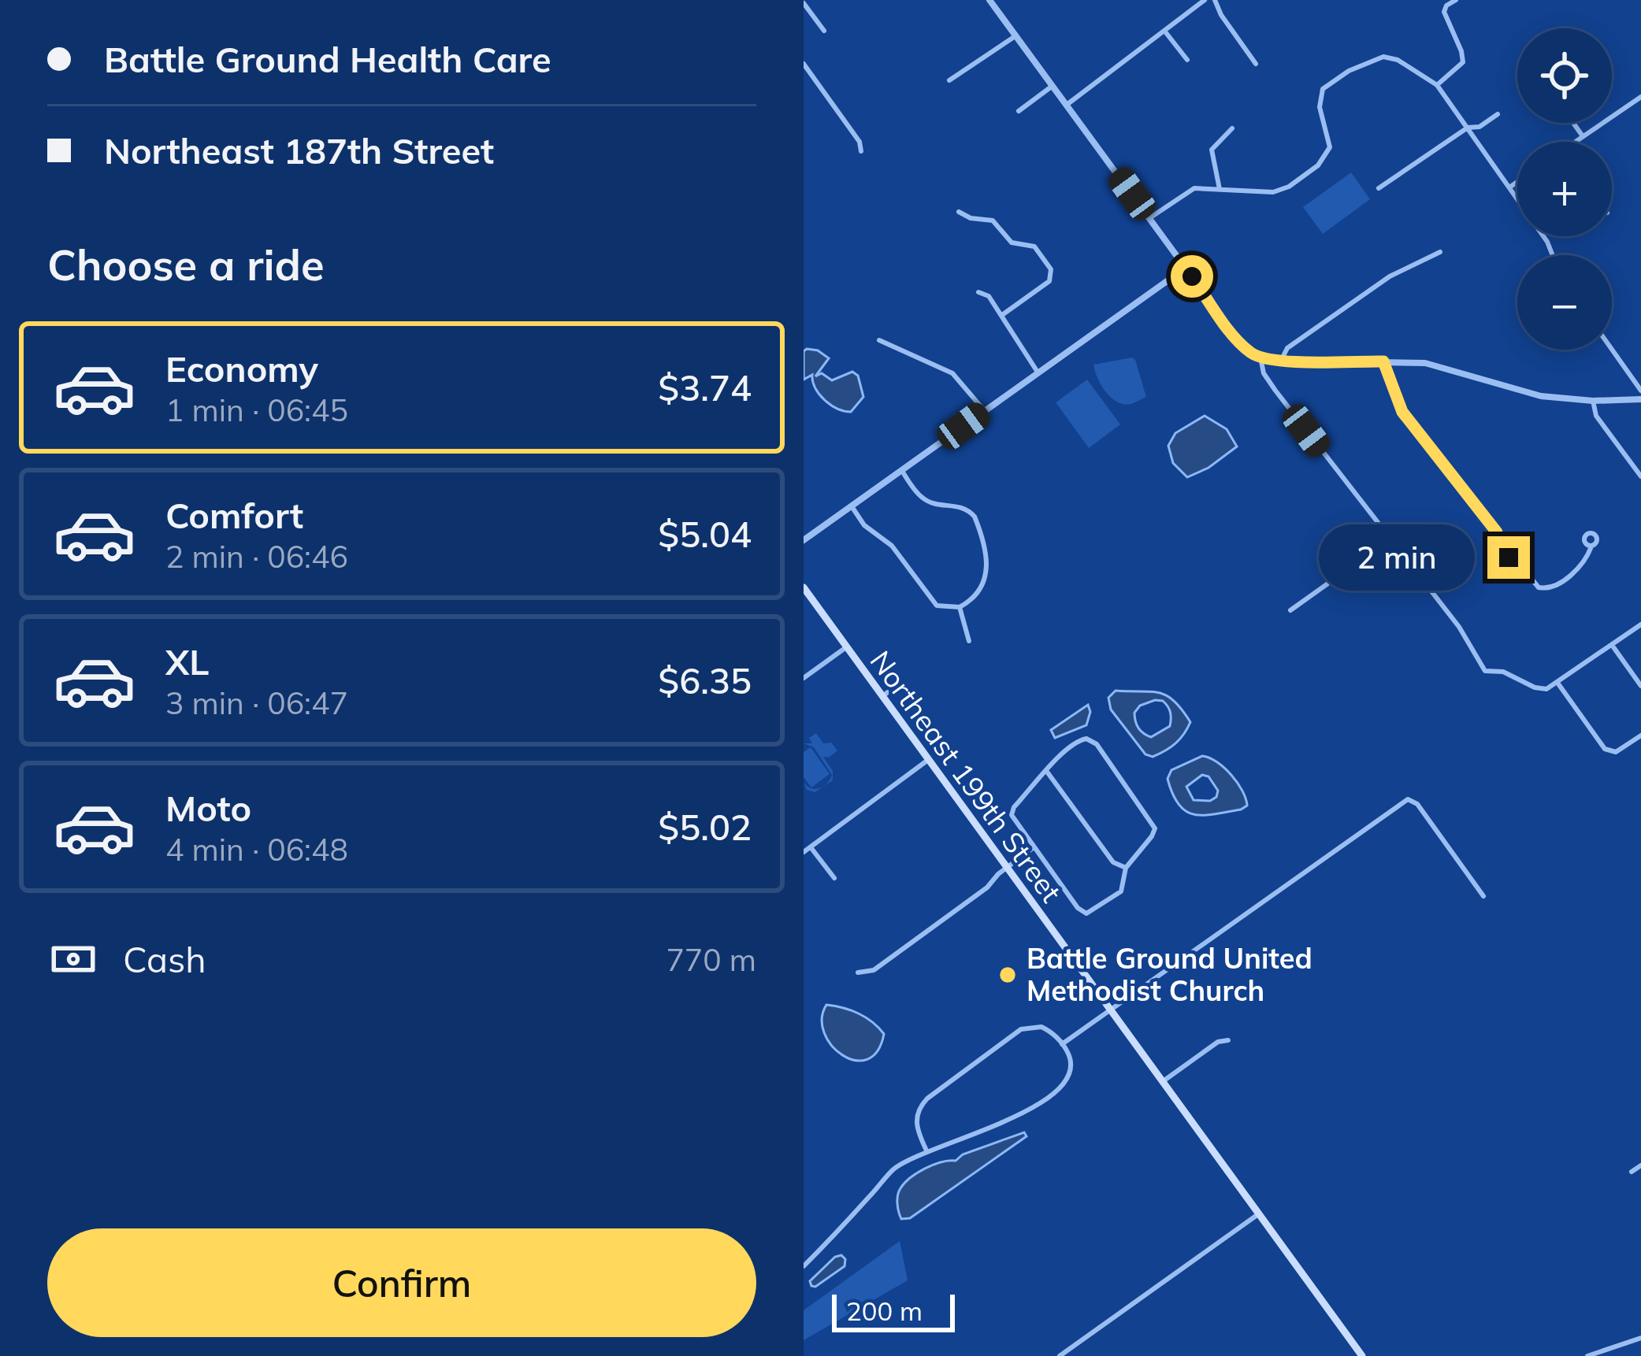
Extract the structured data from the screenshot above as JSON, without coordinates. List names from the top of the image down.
{
  "streets": {
    "main road": ["Northeast 199th Street"]
  },
  "places": ["Battle Ground United Methodist Church"],
  "scale_bar": "200 m",
  "page": {
    "banner": ["Battle Ground Health Care", "Northeast 187th Street"],
    "map_buttons": ["+", "−"],
    "heading": "Choose a ride",
    "list": [
      {
        "name": "Economy",
        "note": "1 min · 06:45",
        "value": "$3.74"
      },
      {
        "name": "Comfort",
        "note": "2 min · 06:46",
        "value": "$5.04"
      },
      {
        "name": "XL",
        "note": "3 min · 06:47",
        "value": "$6.35"
      },
      {
        "name": "Moto",
        "note": "4 min · 06:48",
        "value": "$5.02"
      }
    ],
    "bubble": "2 min",
    "pay": ["Cash", "770 m"],
    "buttons": "Confirm",
    "scale": "200 m"
  }
}
